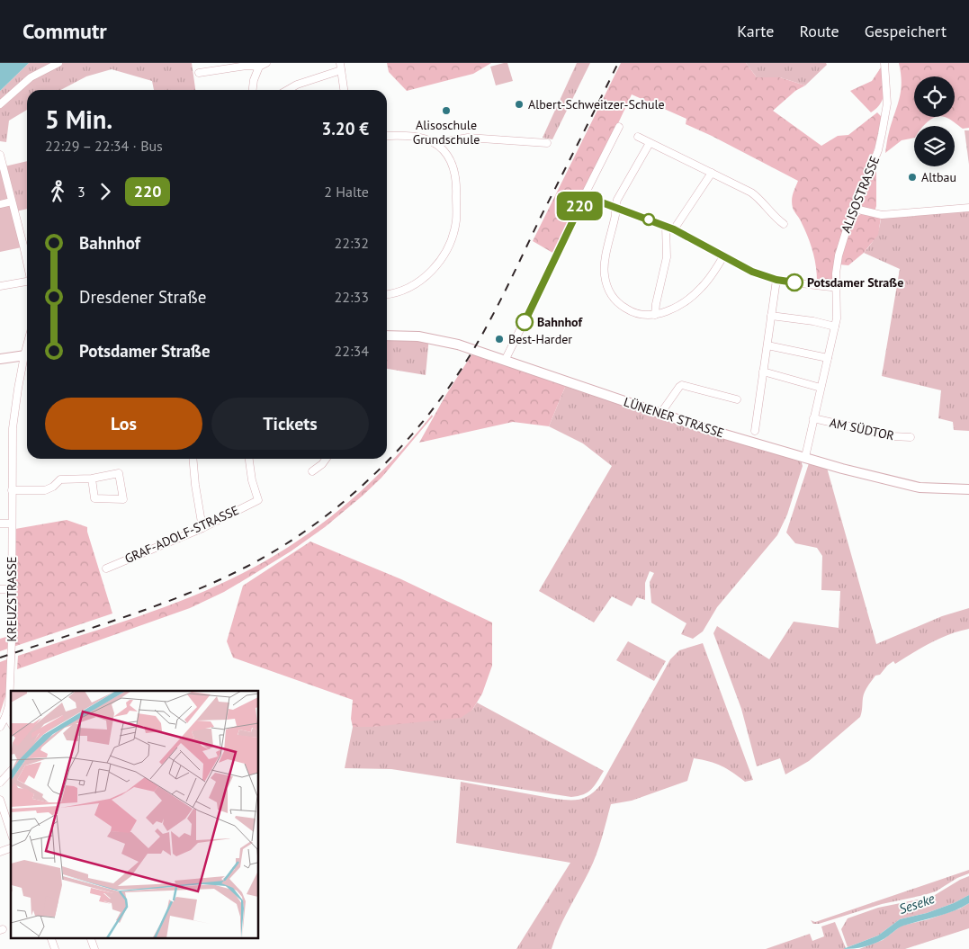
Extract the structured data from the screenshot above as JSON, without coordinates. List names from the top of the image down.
{
  "streets": {
    "main road": ["LÜNENER STRASSE"],
    "street": [
      "ALISOSTRASSE",
      "AM SÜDTOR",
      "GRAF-ADOLF-STRASSE",
      "KREUZSTRASSE"
    ]
  },
  "crossings": [
    ["ALISOSTRASSE", "LÜNENER STRASSE"],
    ["ALISOSTRASSE", "AM SÜDTOR"]
  ],
  "water": ["Seseke"],
  "places": [
    "Albert-Schweitzer-Schule",
    "Alisoschule Grundschule",
    "Altbau",
    "Potsdamer Straße",
    "Bahnhof",
    "Best-Harder"
  ],
  "lines": ["bus line 220"],
  "page": {
    "header": "Commutr",
    "nav": ["Karte", "Route", "Gespeichert"],
    "on_map": "220",
    "heading": ["5 Min.", "22:29 – 22:34 · Bus", "3.20 €"],
    "legs": ["3", "220", "2 Halte"],
    "list": [
      {
        "name": "Bahnhof",
        "value": "22:32"
      },
      {
        "name": "Dresdener Straße",
        "value": "22:33"
      },
      {
        "name": "Potsdamer Straße",
        "value": "22:34"
      }
    ],
    "buttons": ["Los", "Tickets"]
  }
}
